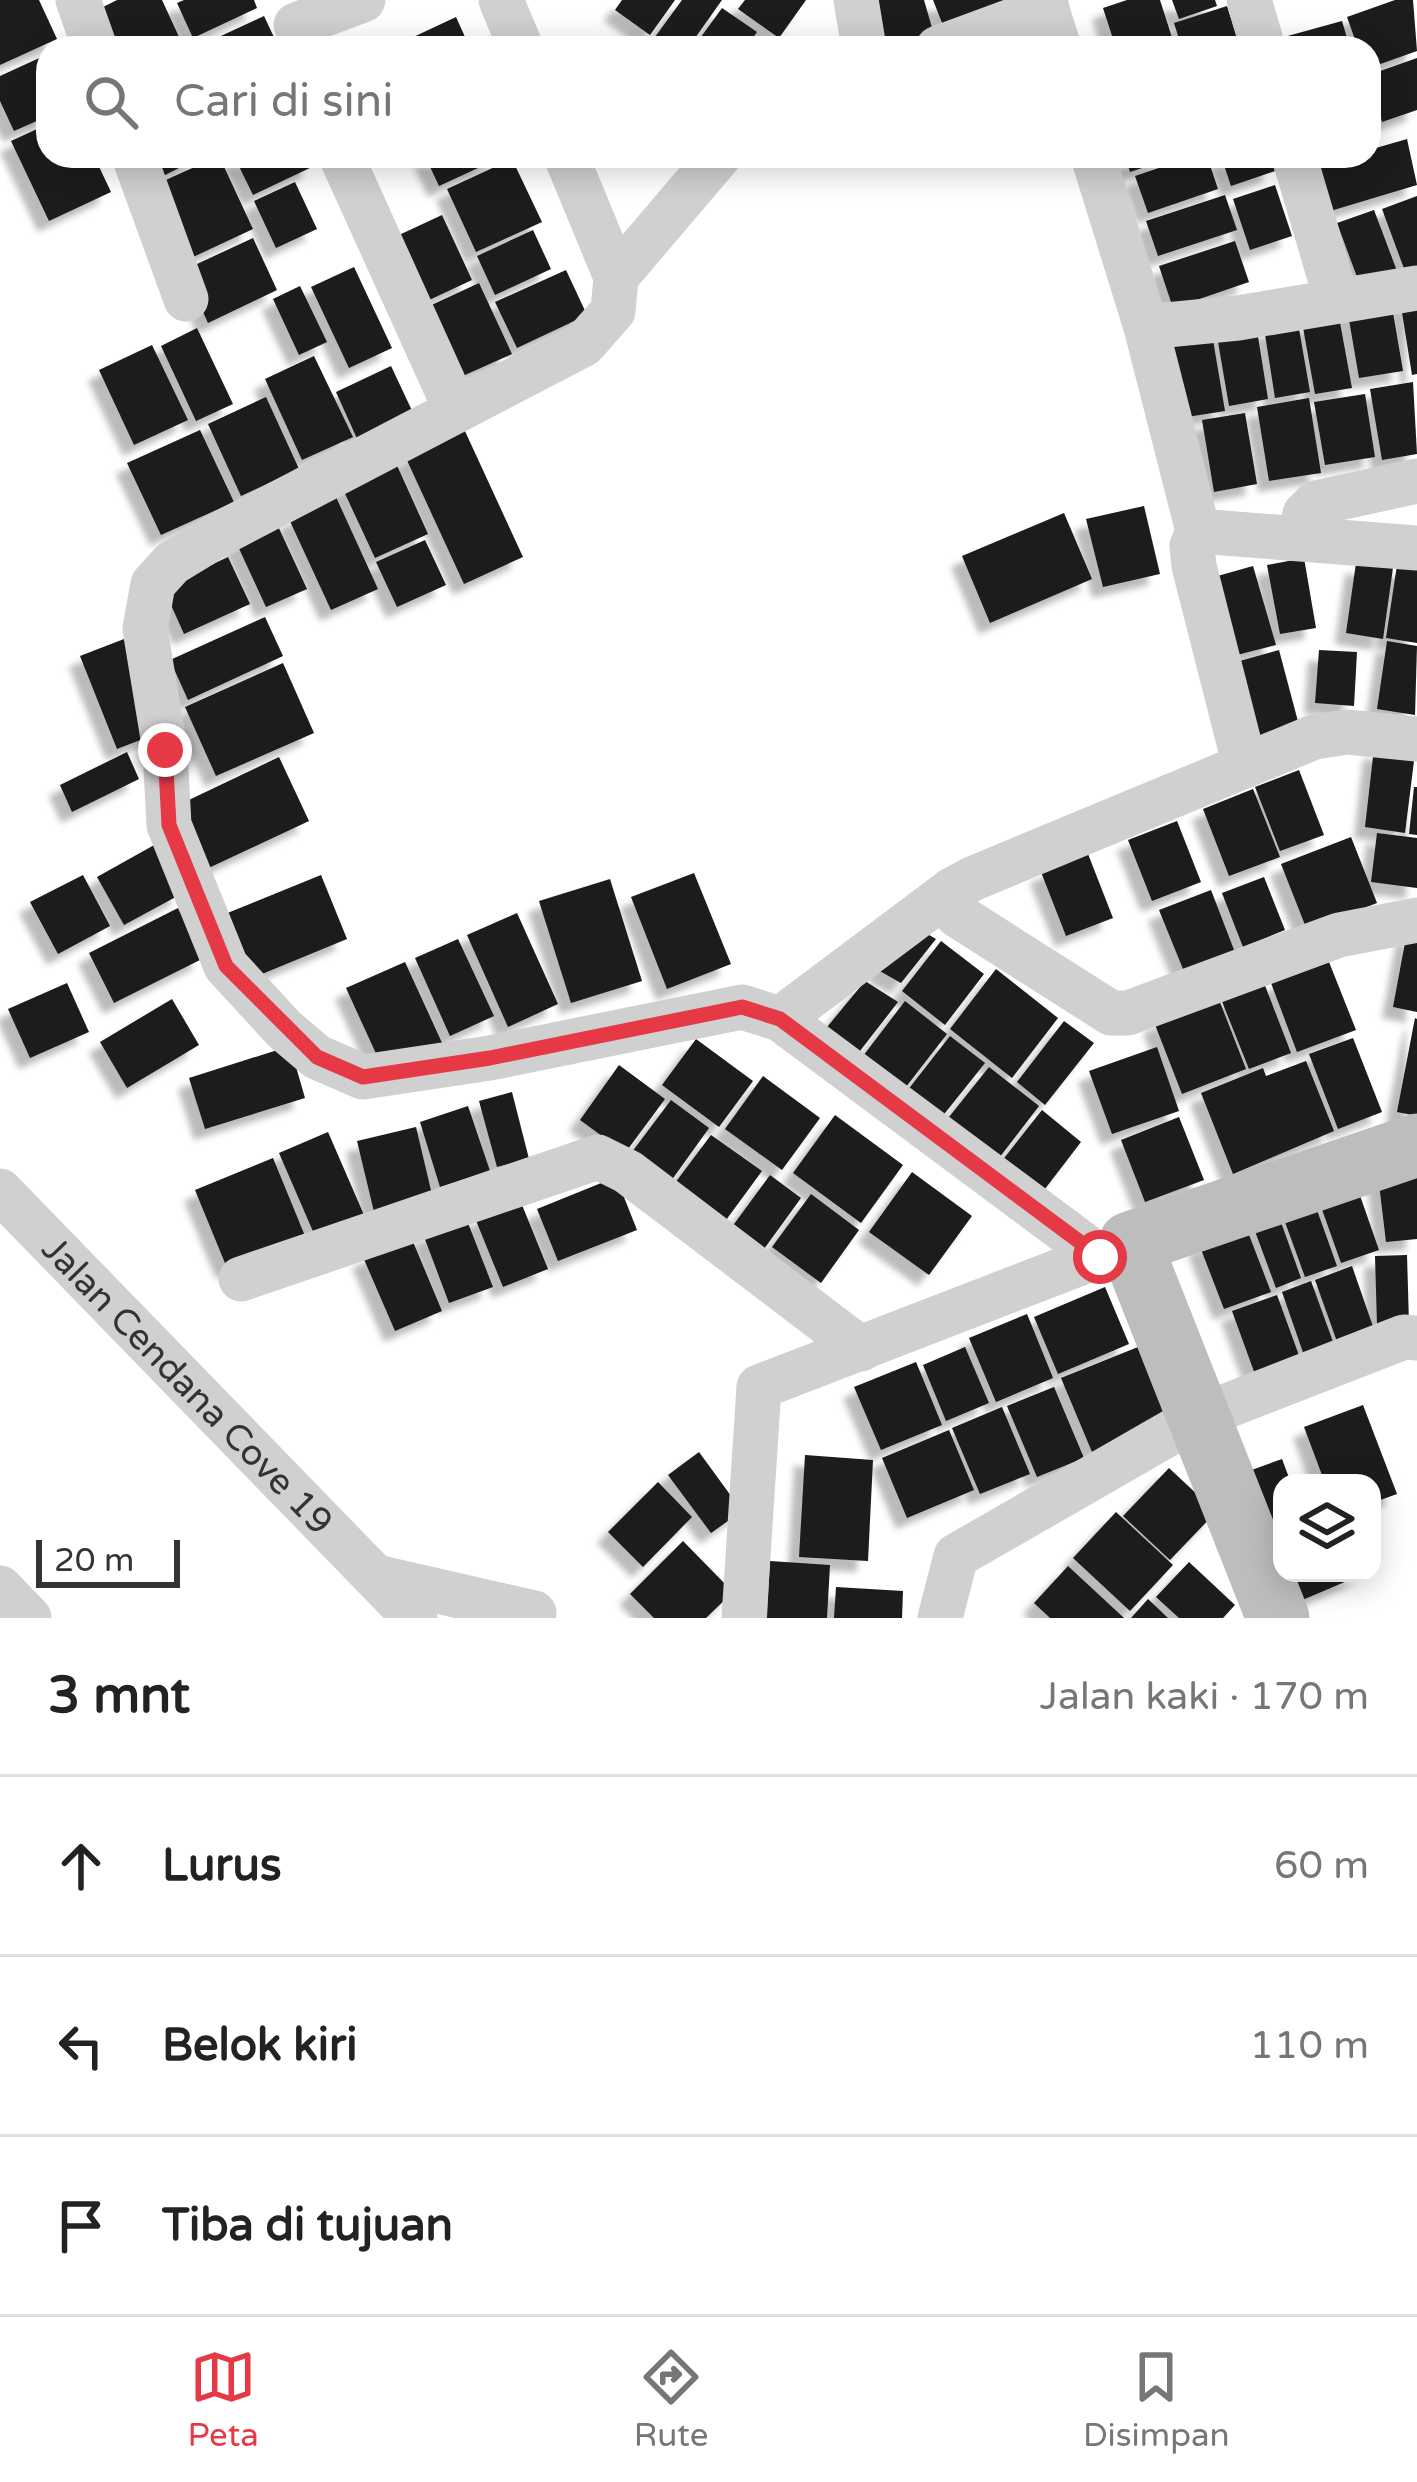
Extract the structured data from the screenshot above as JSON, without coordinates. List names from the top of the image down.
{
  "streets": {
    "street": ["Jalan Cendana Cove 19"]
  },
  "scale_bar": "20 m",
  "page": {
    "search": "Cari di sini",
    "scale": "20 m",
    "heading": ["3 mnt", "Jalan kaki · 170 m"],
    "list": [
      ["Lurus", "60 m"],
      ["Belok kiri", "110 m"],
      "Tiba di tujuan"
    ],
    "nav": ["Peta", "Rute", "Disimpan"]
  }
}
